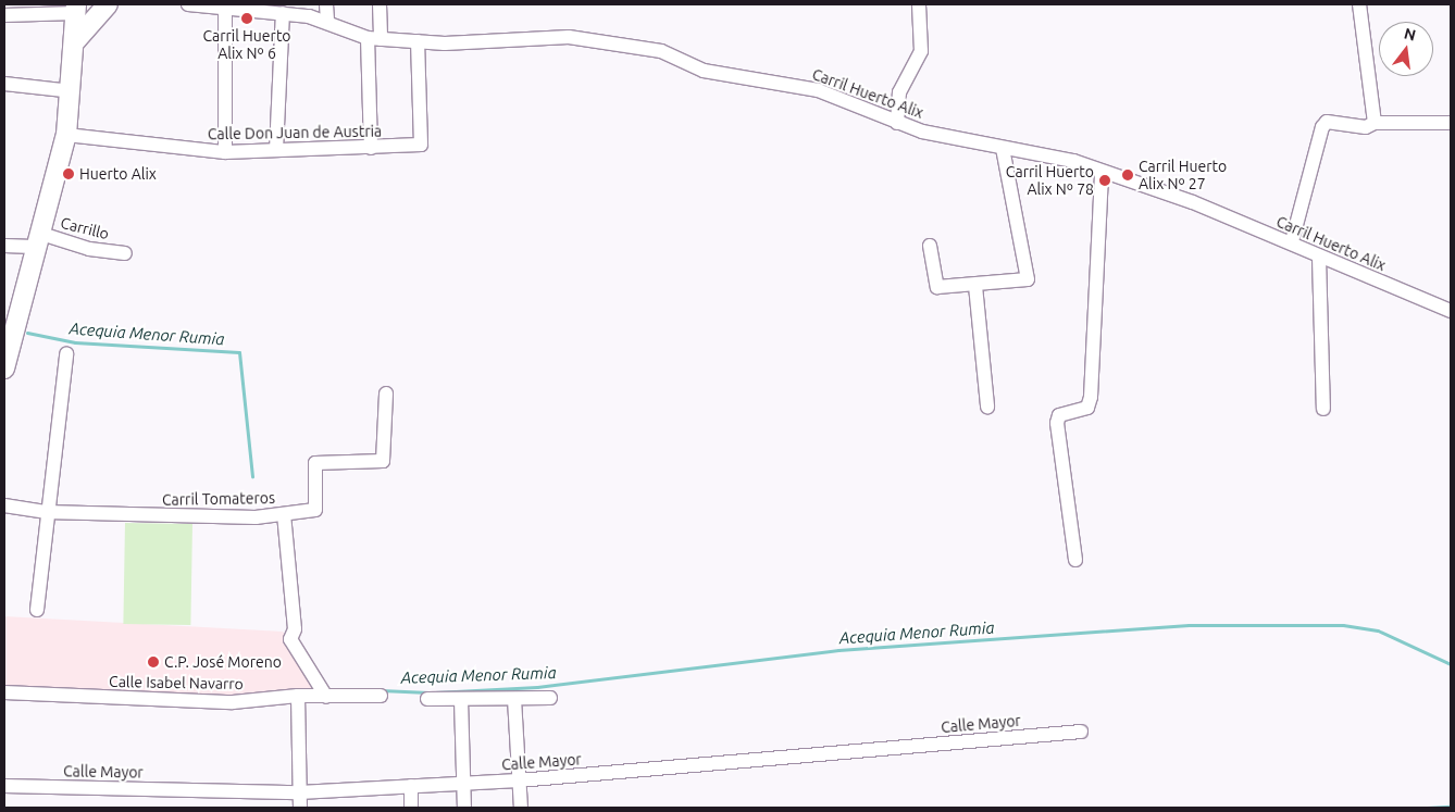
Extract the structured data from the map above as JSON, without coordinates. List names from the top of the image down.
{
  "streets": {
    "street": [
      "Carril Huerto Alix",
      "Calle Don Juan de Austria",
      "Carrillo",
      "Carril Tomateros",
      "Calle Isabel Navarro",
      "Calle Mayor"
    ]
  },
  "crossings": [
    ["Carril Huerto Alix", "Calle Don Juan de Austria"]
  ],
  "water": ["Acequia Menor Rumia"],
  "places": [
    "Carril Huerto Alix Nº 6",
    "Huerto Alix",
    "Carril Huerto Alix Nº 27",
    "Carril Huerto Alix Nº 78",
    "C.P. José Moreno"
  ],
  "north": "top"
}
